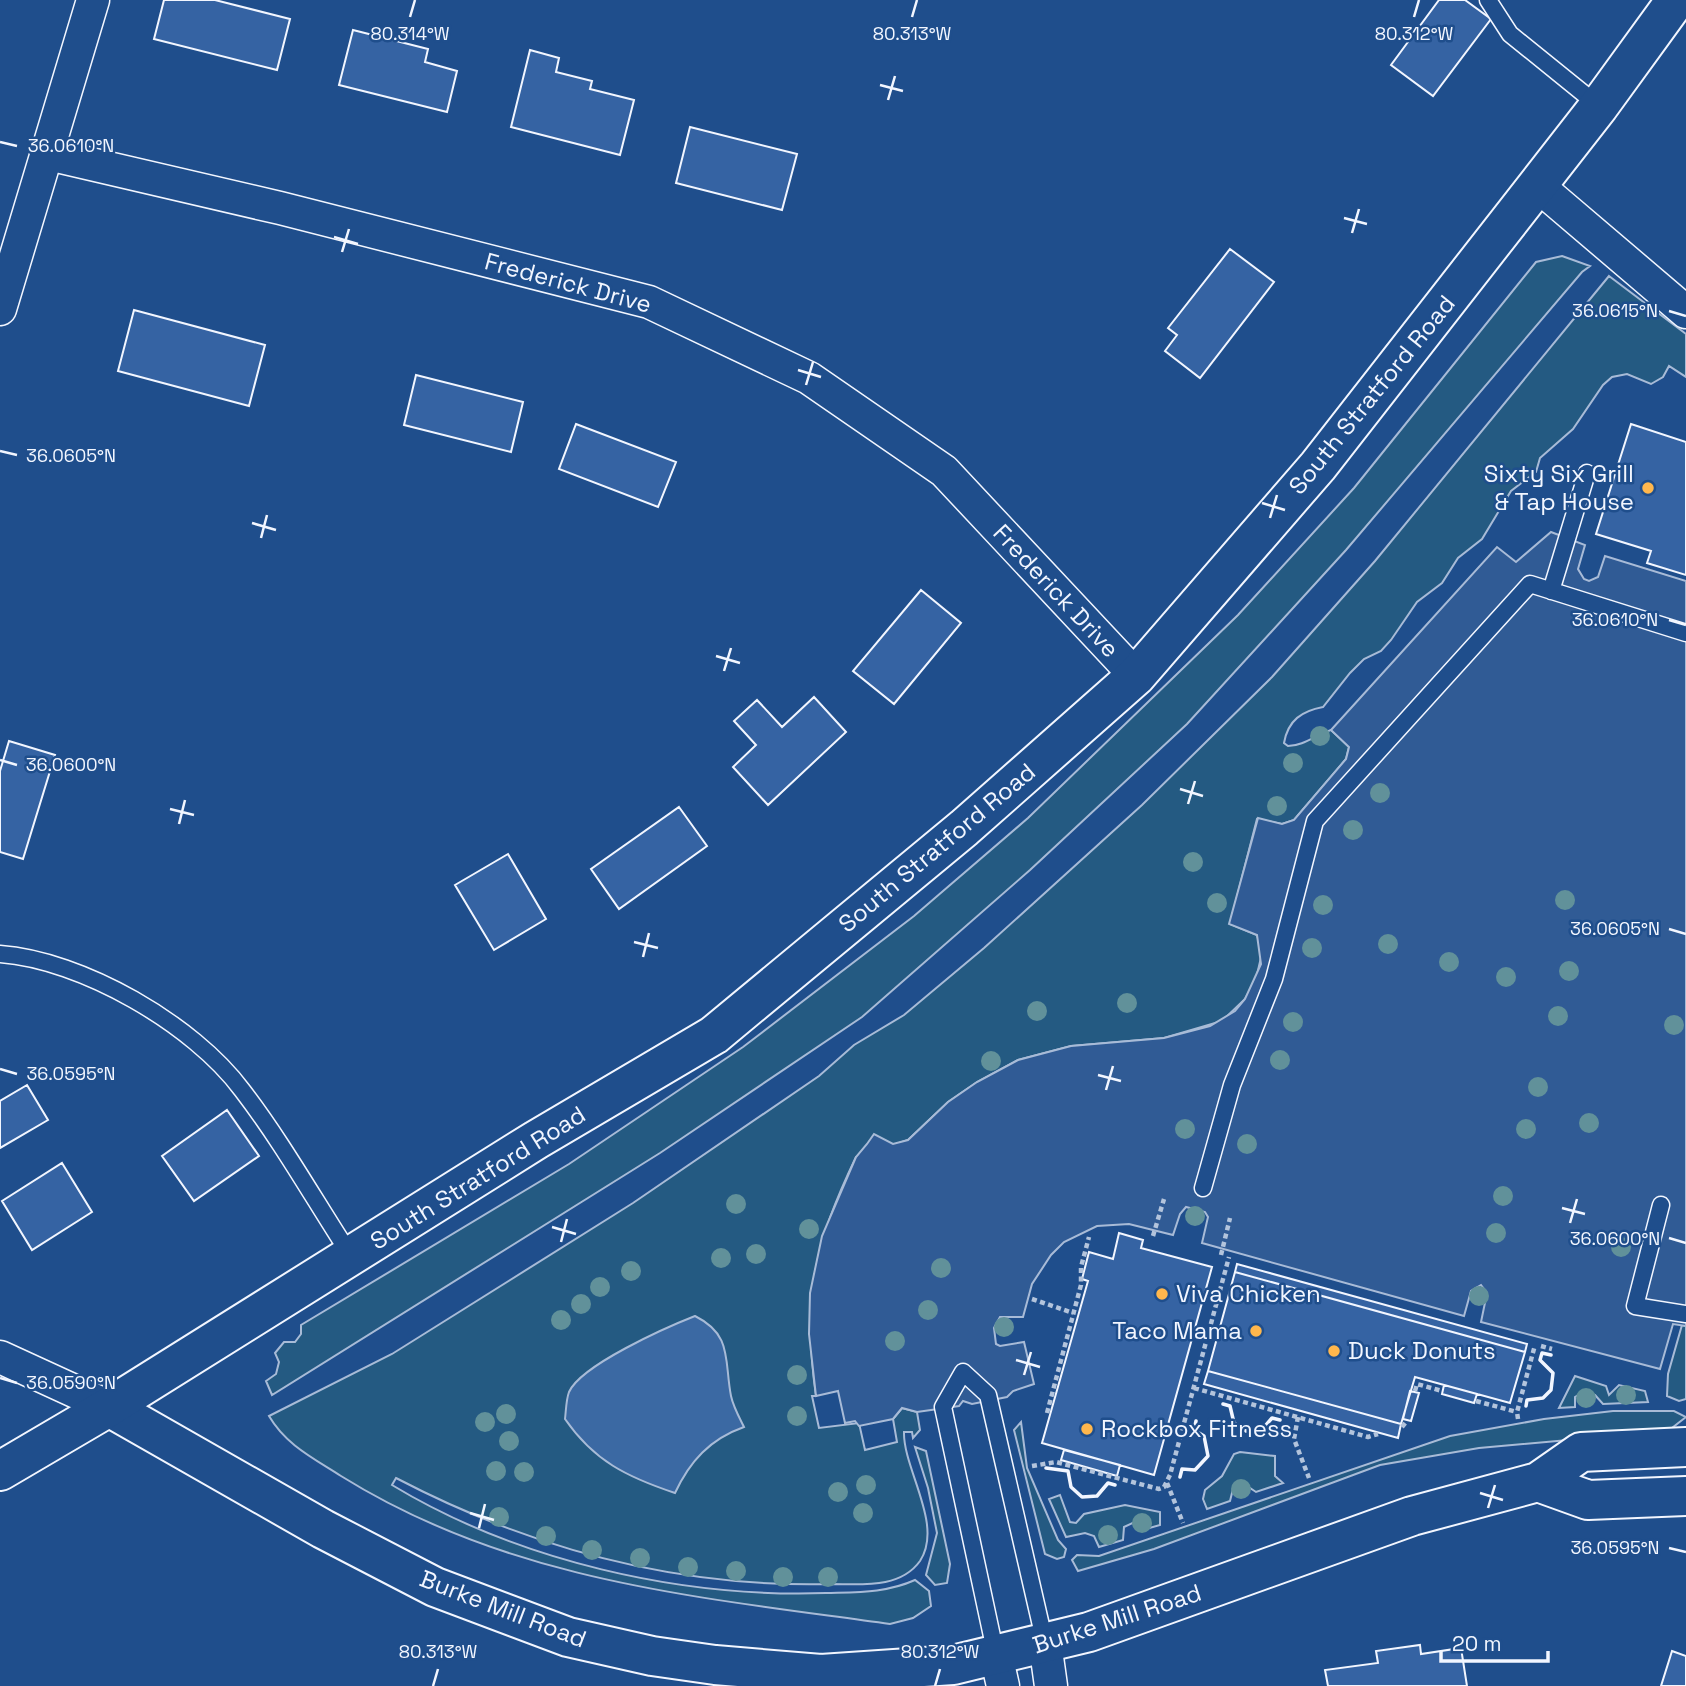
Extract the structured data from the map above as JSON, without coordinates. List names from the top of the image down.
{
  "streets": {
    "main road": ["South Stratford Road", "Burke Mill Road"],
    "street": ["Frederick Drive"]
  },
  "crossings": [
    ["Frederick Drive", "South Stratford Road"],
    ["South Stratford Road", "Burke Mill Road"]
  ],
  "places": [
    "Sixty Six Grill & Tap House",
    "Viva Chicken",
    "Taco Mama",
    "Duck Donuts",
    "Rockbox Fitness"
  ],
  "scale_bar": "20 m",
  "coordinates": [
    "80.314°W",
    "80.313°W",
    "80.312°W",
    "36.0610°N",
    "36.0615°N",
    "36.0605°N",
    "36.0600°N",
    "36.0595°N",
    "36.0590°N"
  ]
}
